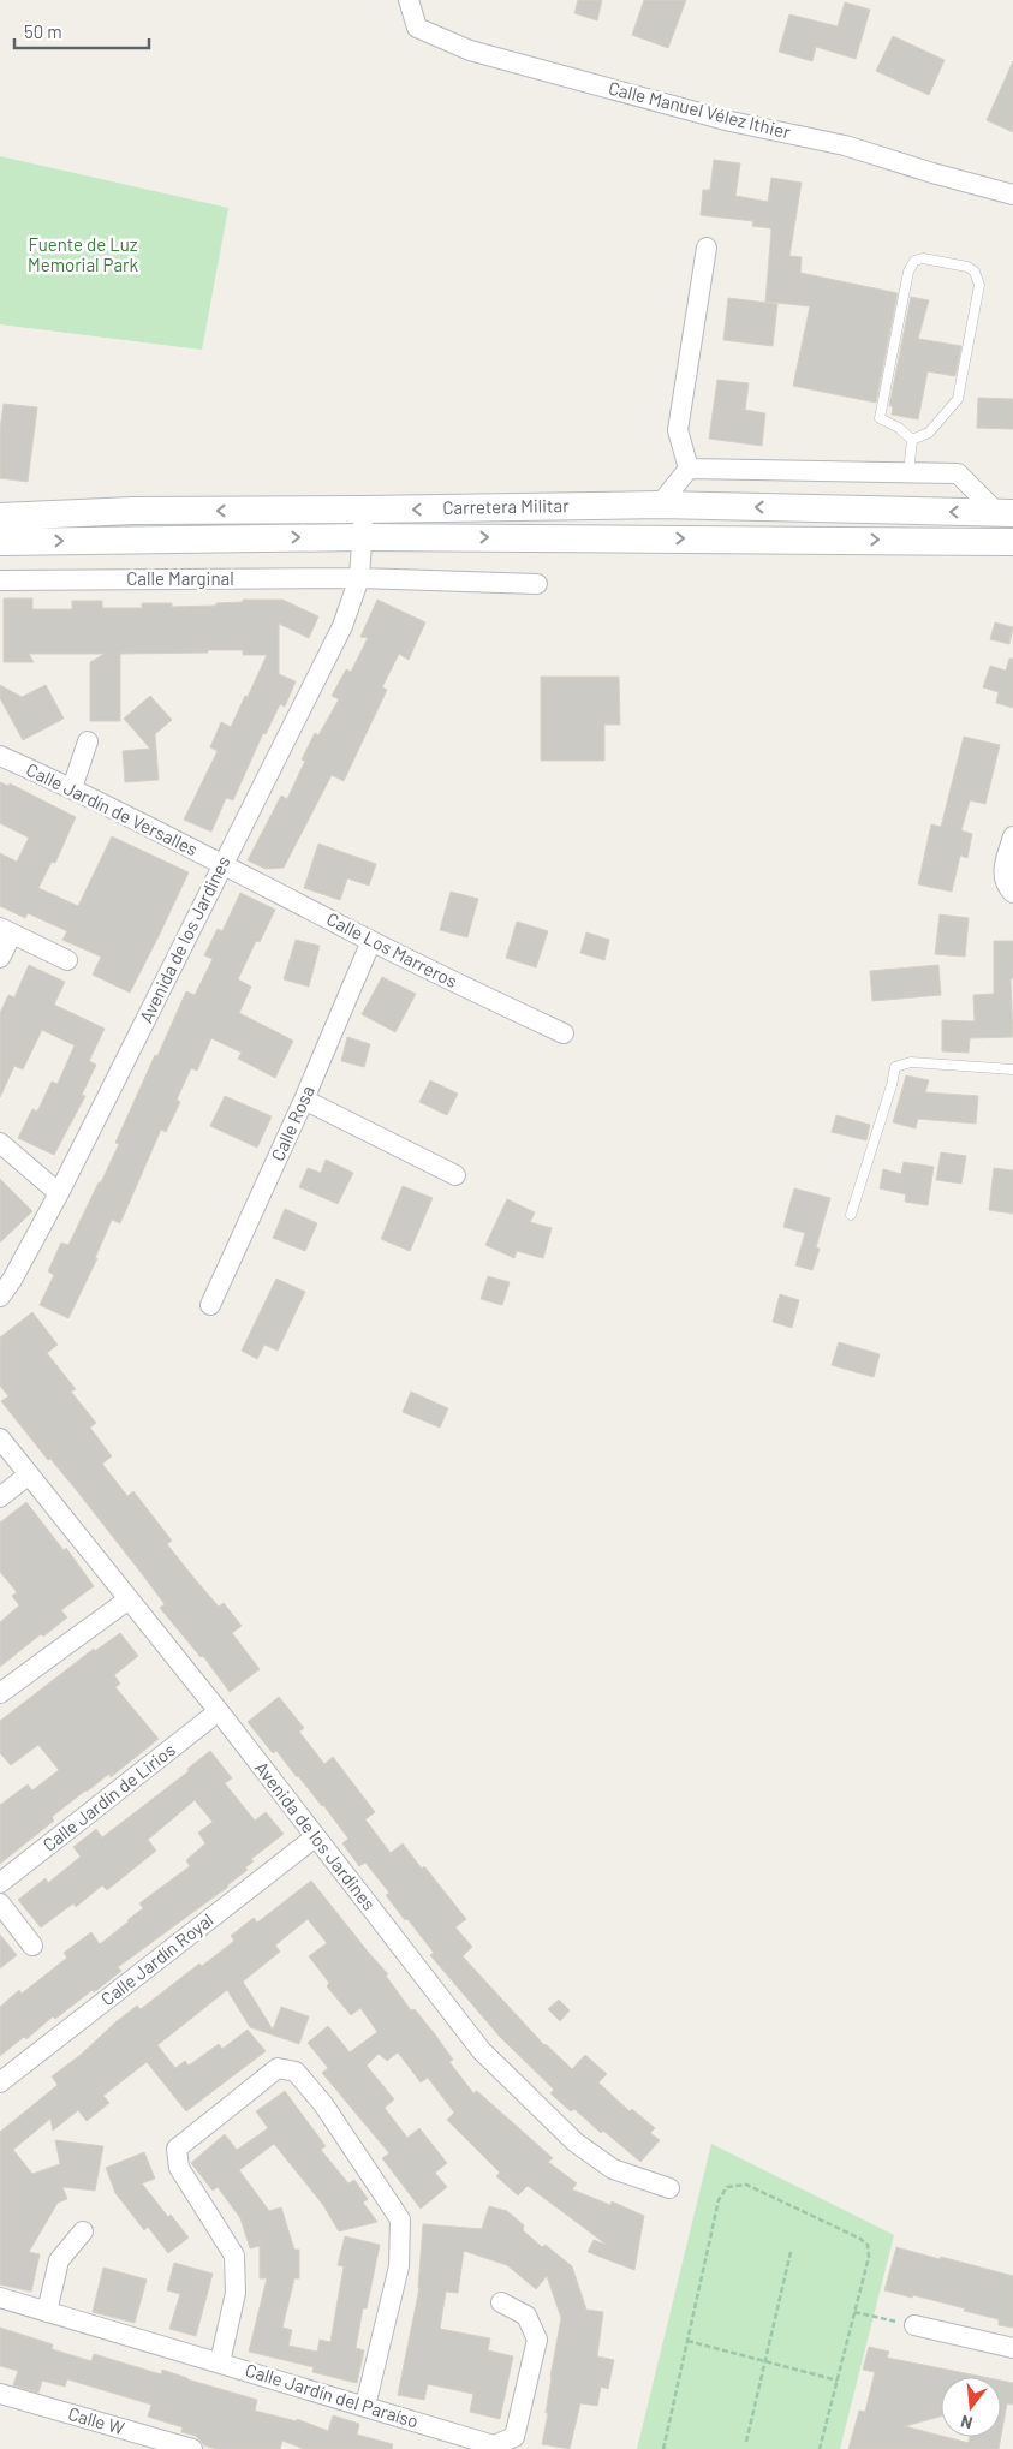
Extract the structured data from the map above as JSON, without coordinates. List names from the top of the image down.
{
  "streets": {
    "main road": ["Carretera Militar"],
    "street": [
      "Calle Manuel Vélez Ithier",
      "Calle Marginal",
      "Calle Jardín de Versalles",
      "Avenida de los Jardines",
      "Calle Los Marreros",
      "Calle Rosa",
      "Calle Jardín de Lirios",
      "Calle Jardín Royal",
      "Calle Jardín del Paraíso",
      "Calle W"
    ]
  },
  "crossings": [
    ["Carretera Militar", "Avenida de los Jardines"],
    ["Calle Marginal", "Avenida de los Jardines"],
    ["Calle Jardín de Versalles", "Avenida de los Jardines"],
    ["Calle Jardín de Versalles", "Calle Los Marreros"],
    ["Avenida de los Jardines", "Calle Los Marreros"],
    ["Avenida de los Jardines", "Calle Jardín de Lirios"],
    ["Avenida de los Jardines", "Calle Jardín Royal"],
    ["Calle Los Marreros", "Calle Rosa"]
  ],
  "parks": ["Fuente de Luz Memorial Park"],
  "scale_bar": "50 m",
  "north": "bottom"
}
